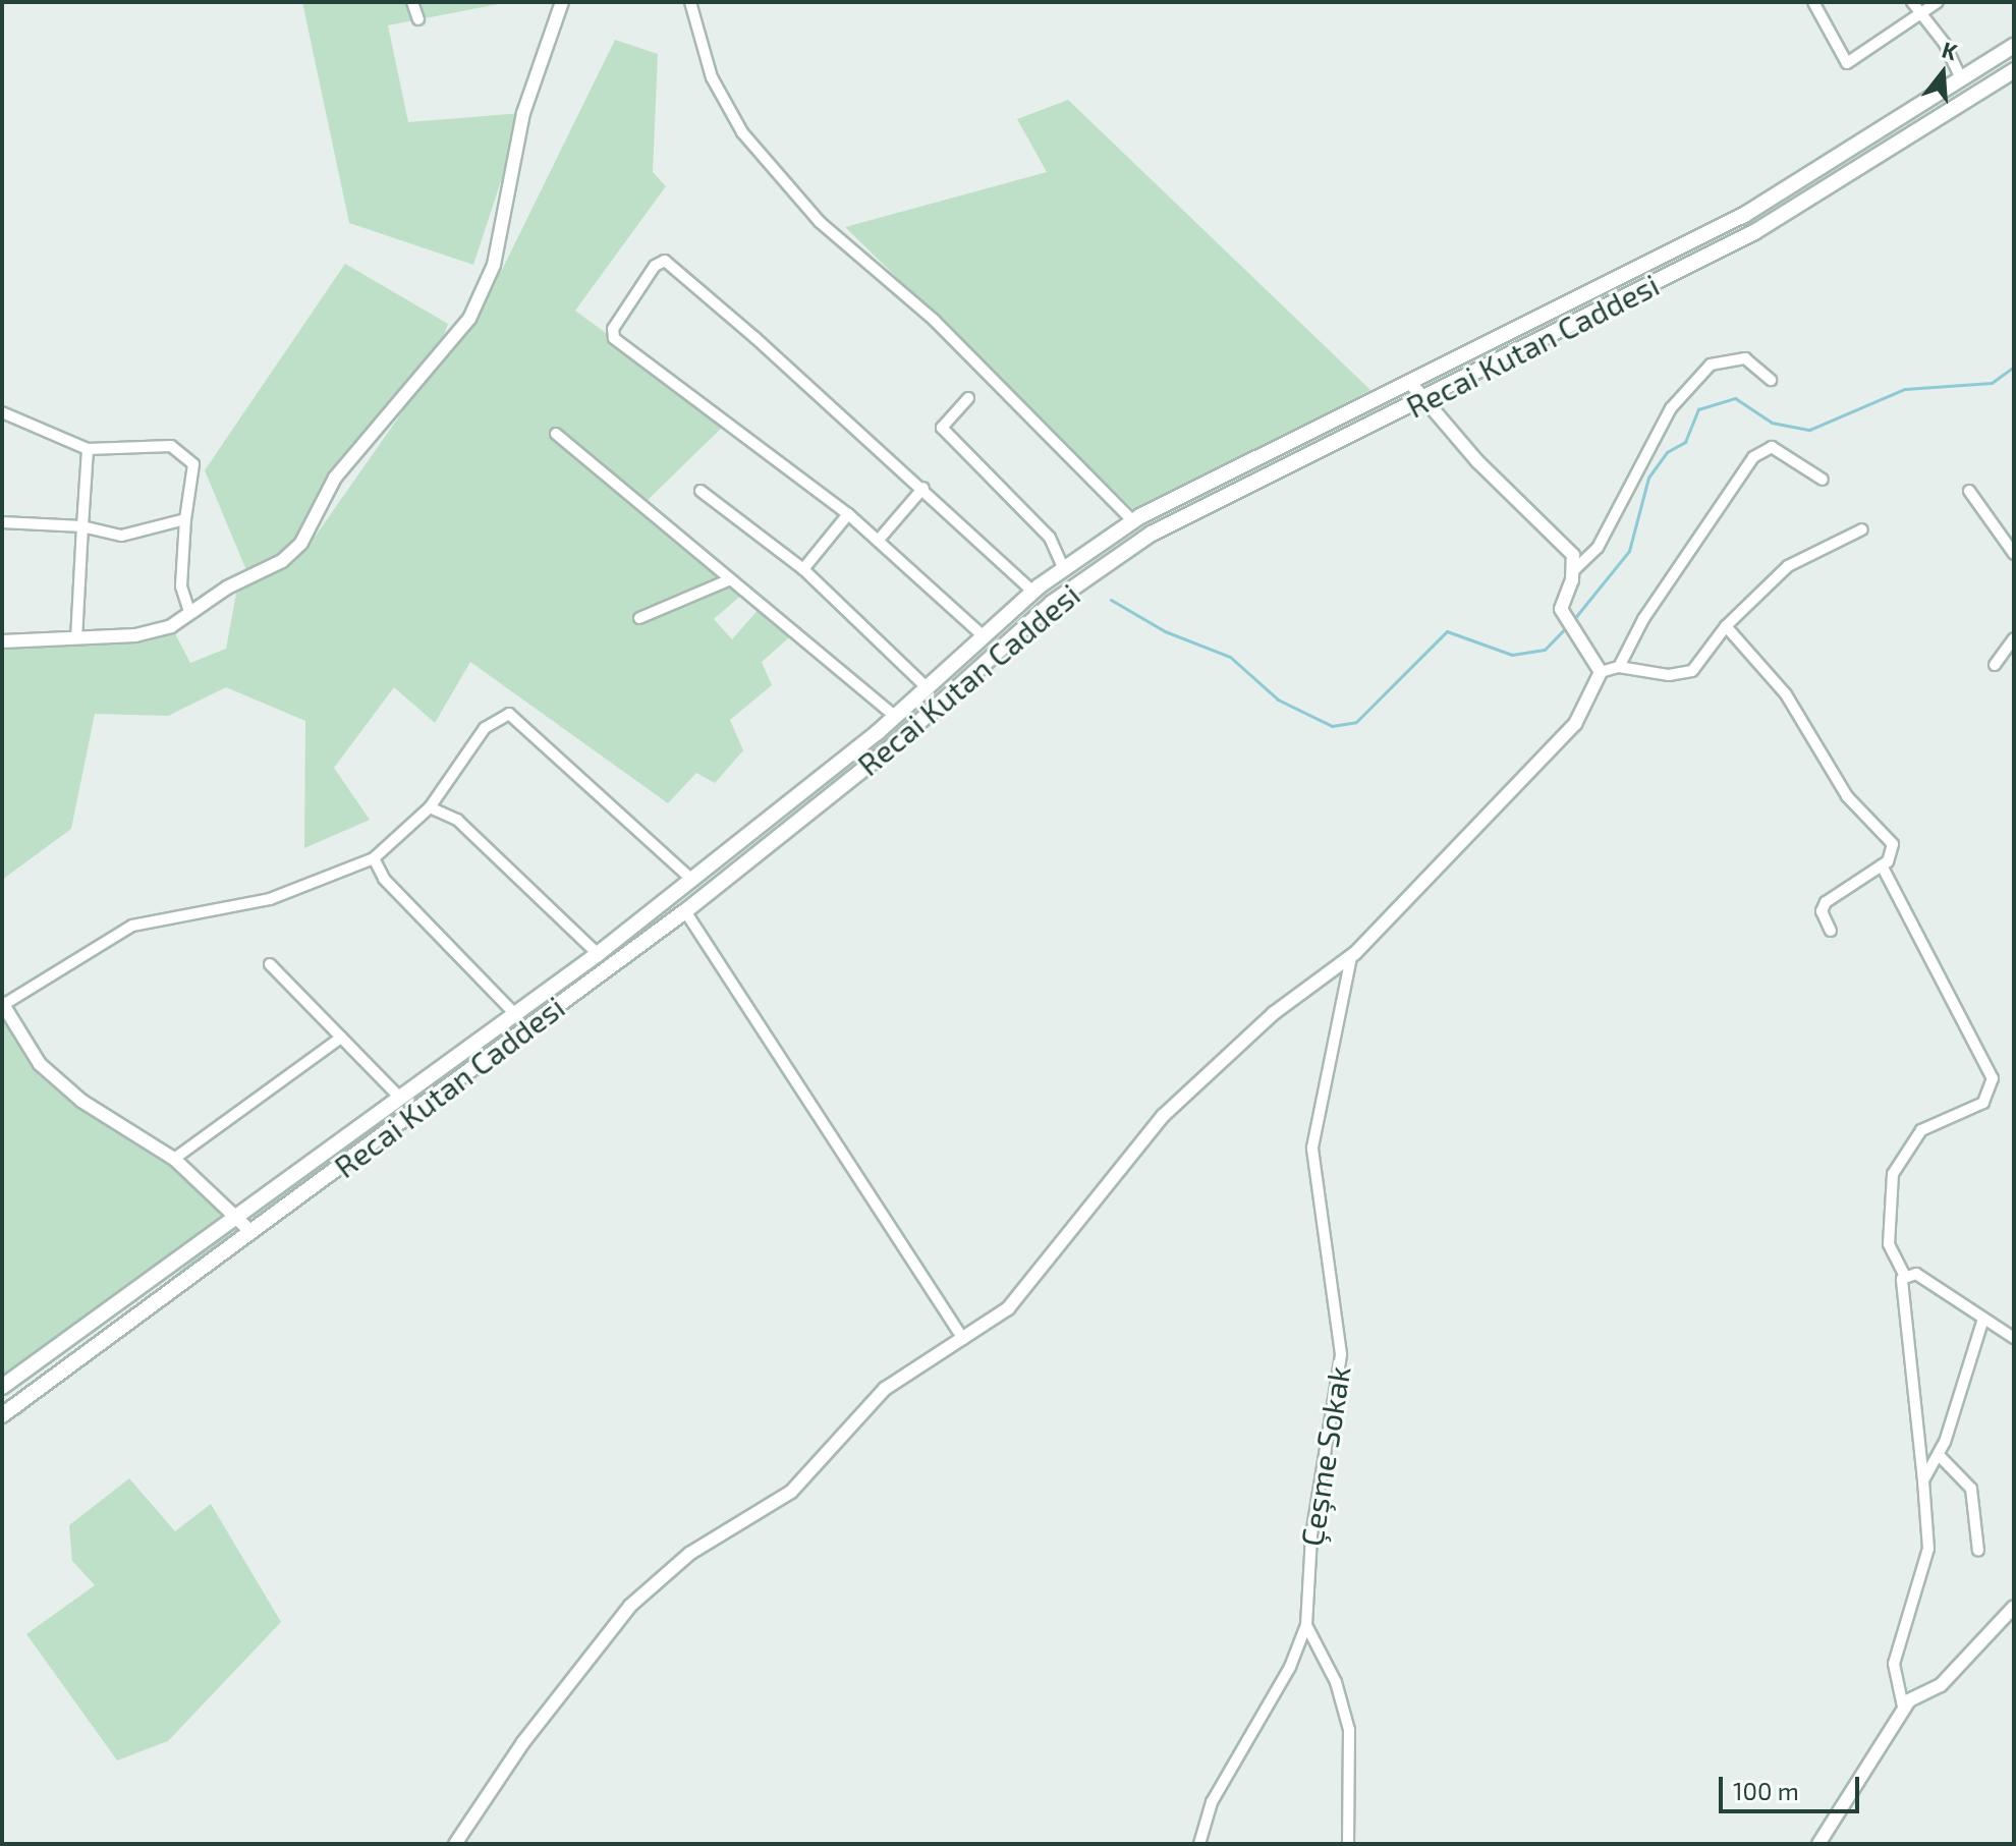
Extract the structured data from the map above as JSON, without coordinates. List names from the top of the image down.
{
  "streets": {
    "main road": ["Recai Kutan Caddesi"],
    "street": ["Çeşme Sokak"]
  },
  "scale_bar": "100 m",
  "north": "top"
}
